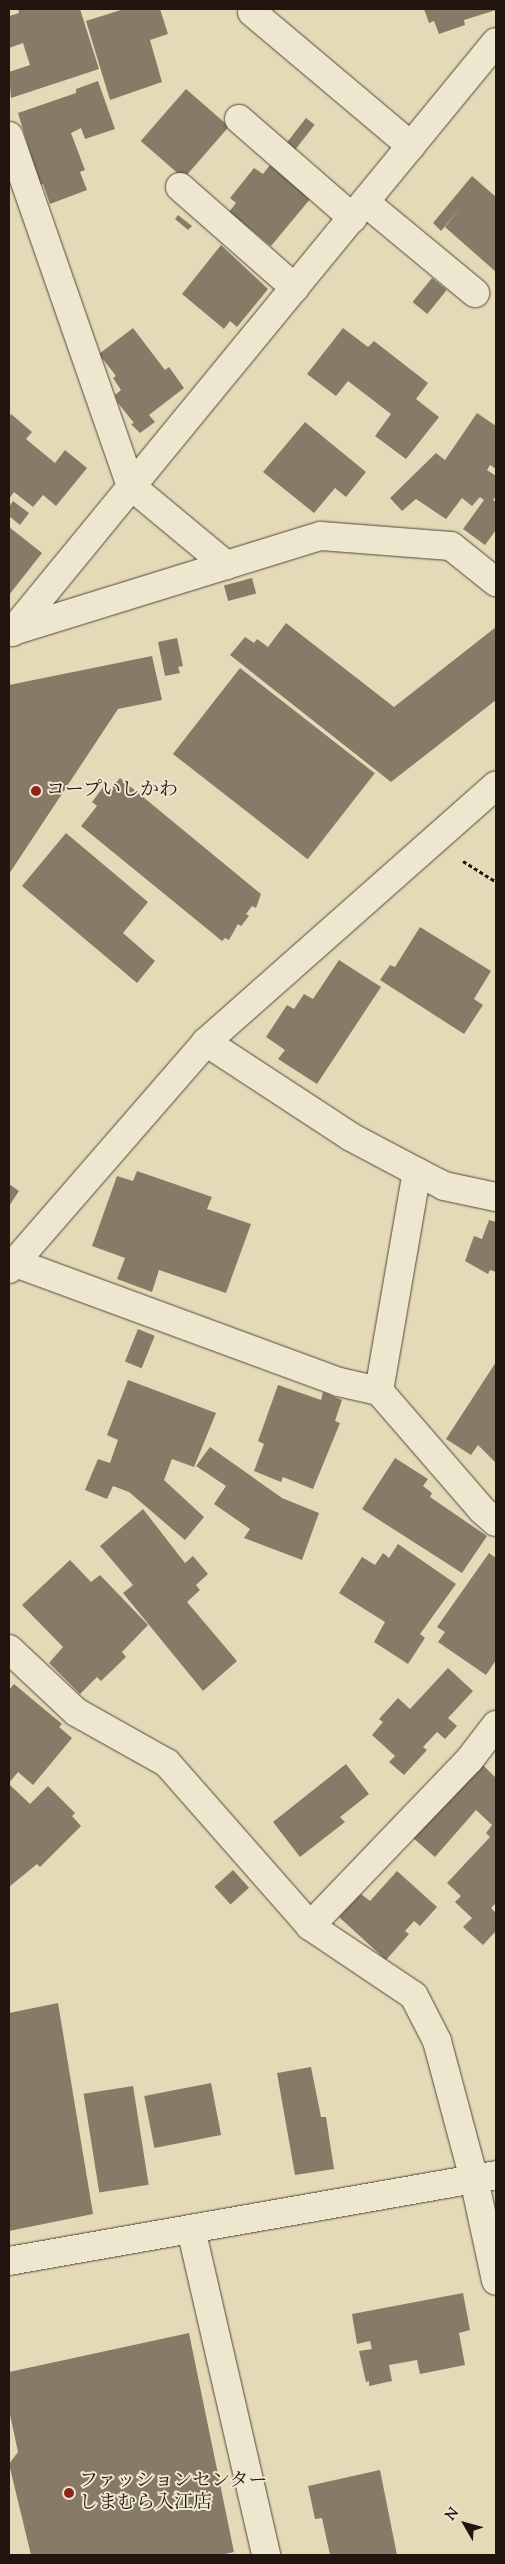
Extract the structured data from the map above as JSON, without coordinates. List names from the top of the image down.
{
  "places": ["コープいしかわ", "ファッションセンター しまむら入江店"],
  "north": "top left"
}
